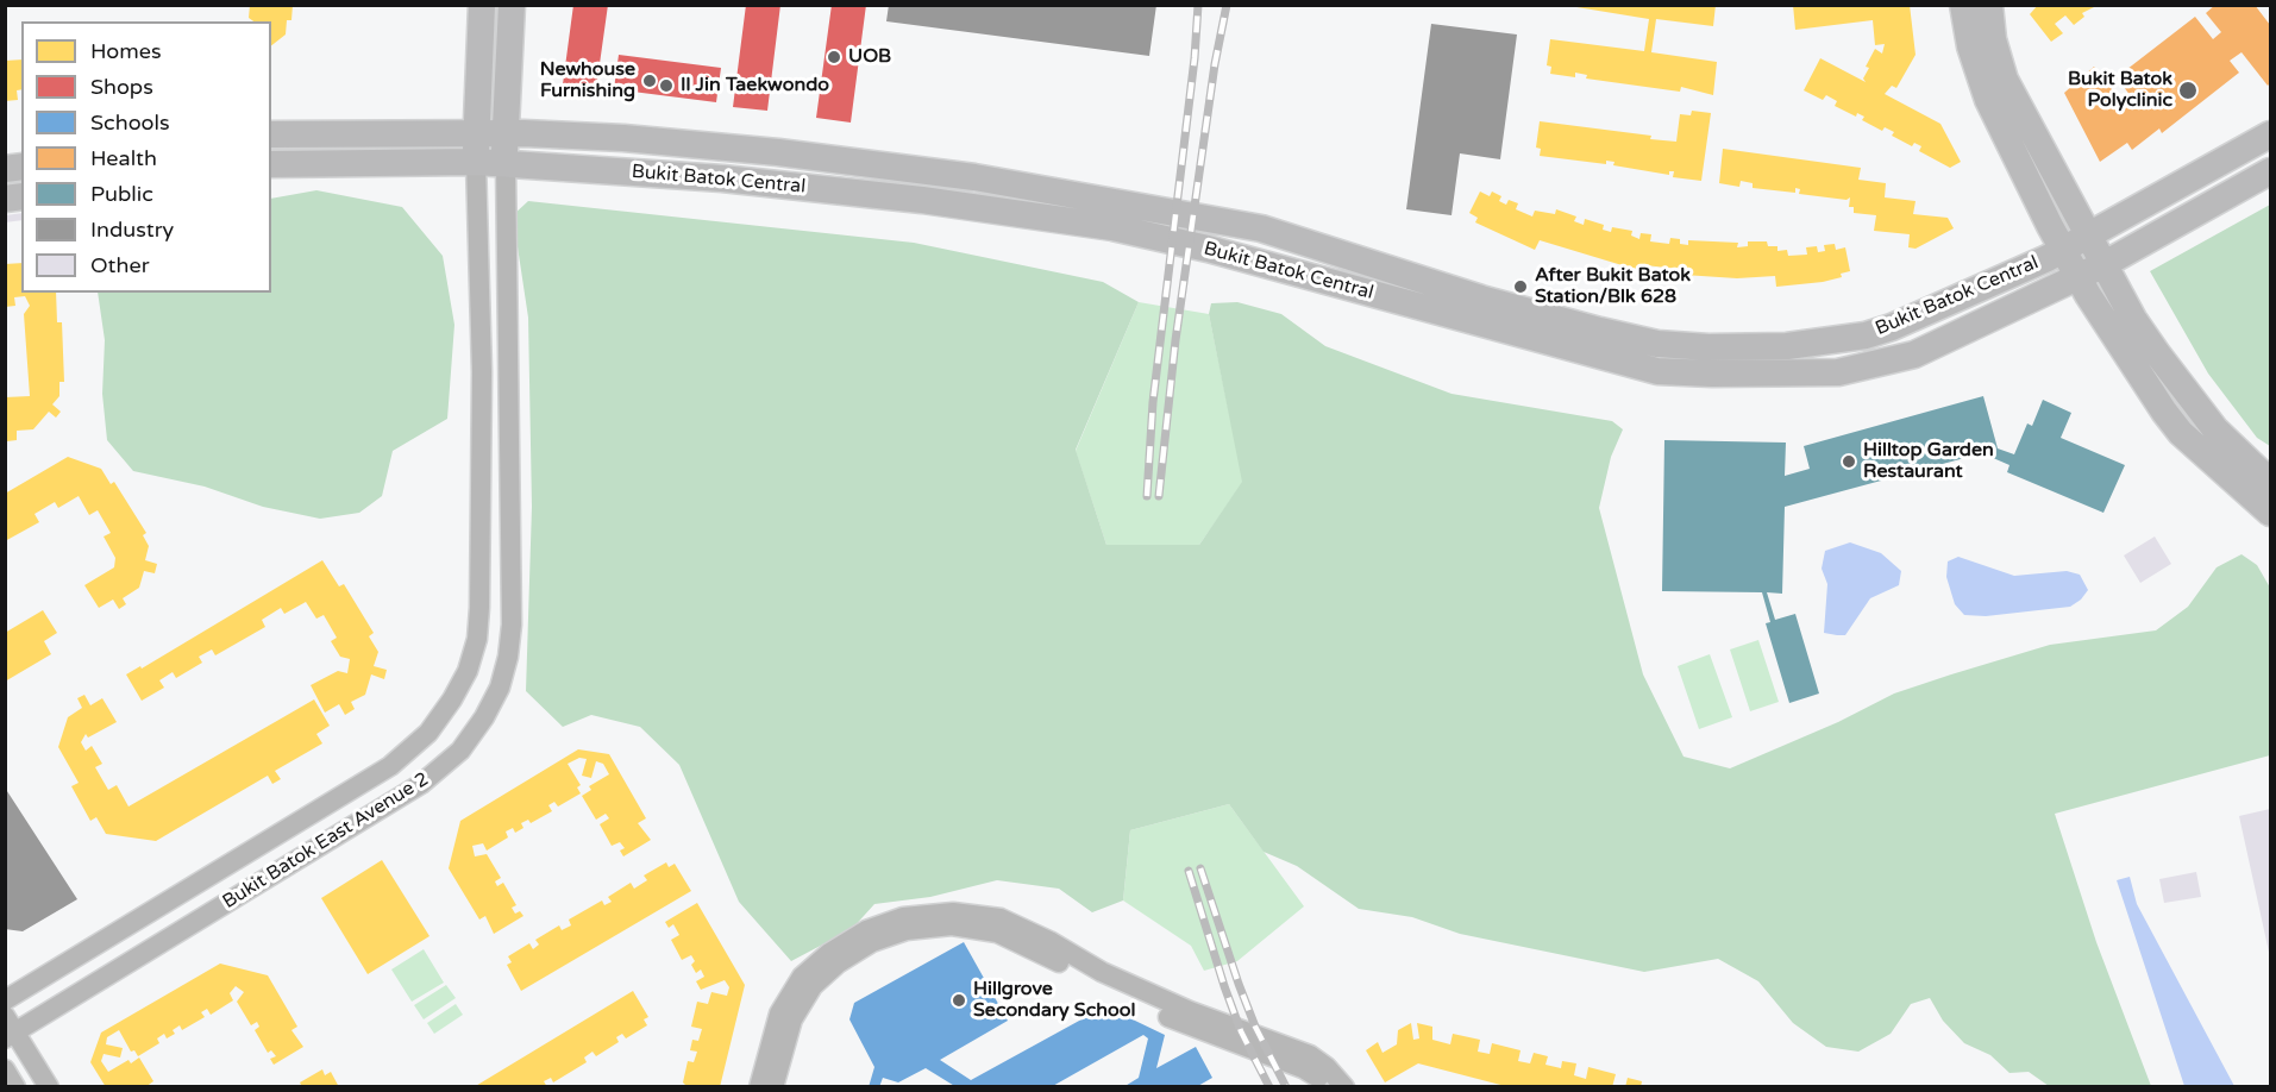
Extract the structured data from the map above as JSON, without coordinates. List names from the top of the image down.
{
  "streets": {
    "main road": ["Bukit Batok Central"],
    "street": ["Bukit Batok East Avenue 2"]
  },
  "crossings": [
    ["Bukit Batok Central", "Bukit Batok East Avenue 2"]
  ],
  "places": [
    "UOB",
    "Newhouse Furnishing",
    "Il Jin Taekwondo",
    "Bukit Batok Polyclinic",
    "After Bukit Batok Station/Blk 628",
    "Hilltop Garden Restaurant",
    "Hillgrove Secondary School"
  ],
  "legend": [
    "Homes",
    "Shops",
    "Schools",
    "Health",
    "Public",
    "Industry",
    "Other"
  ]
}
